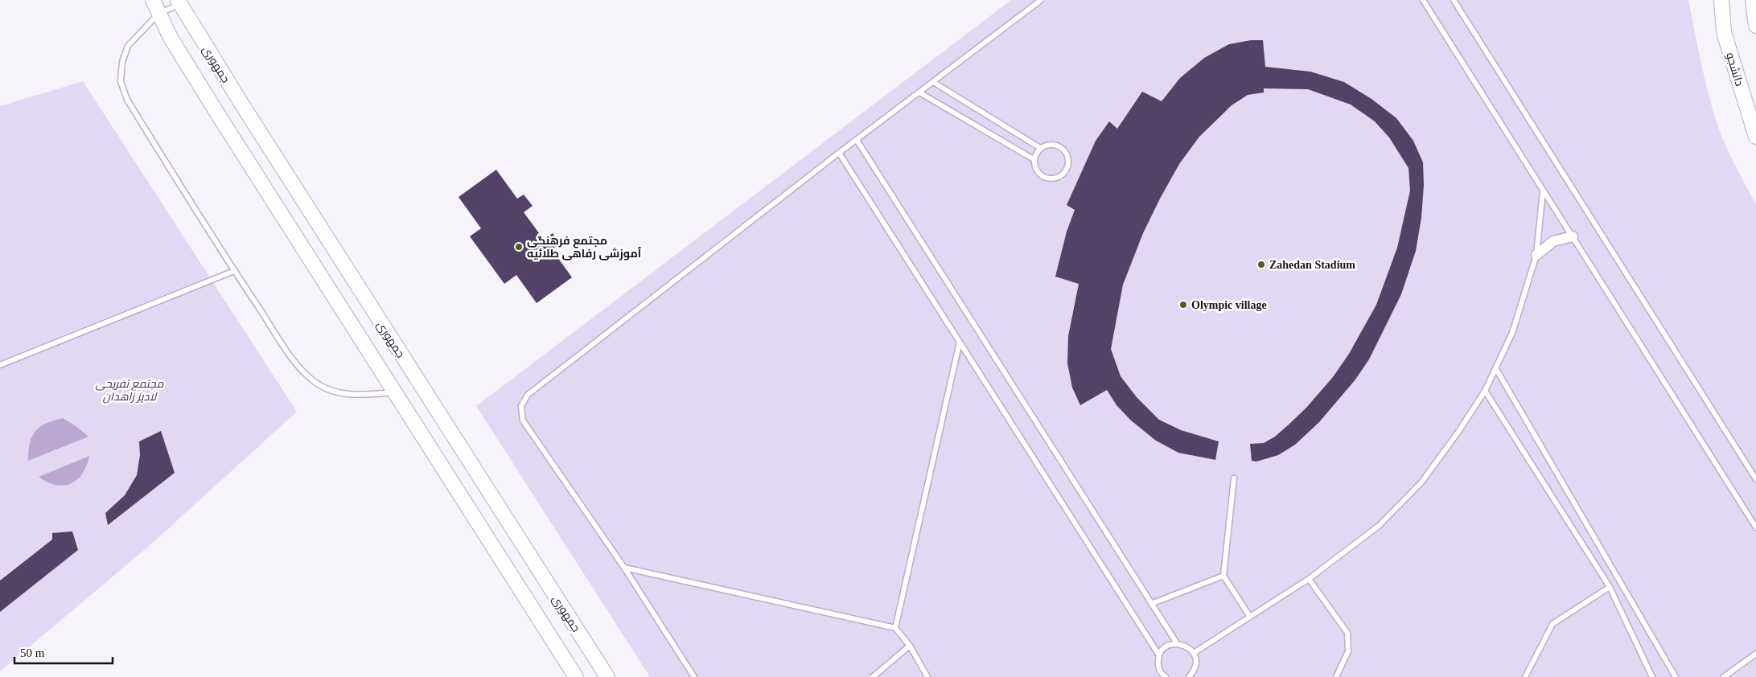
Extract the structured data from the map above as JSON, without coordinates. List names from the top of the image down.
{
  "streets": {
    "main road": ["جمهوری", "دانشجو"]
  },
  "parks": ["مجتمع تفریحی لادیز زاهدان"],
  "places": ["مجتمع فرهنگی ٱموزشی رفاهی طلائیه", "Zahedan Stadium", "Olympic village"],
  "scale_bar": "50 m"
}
